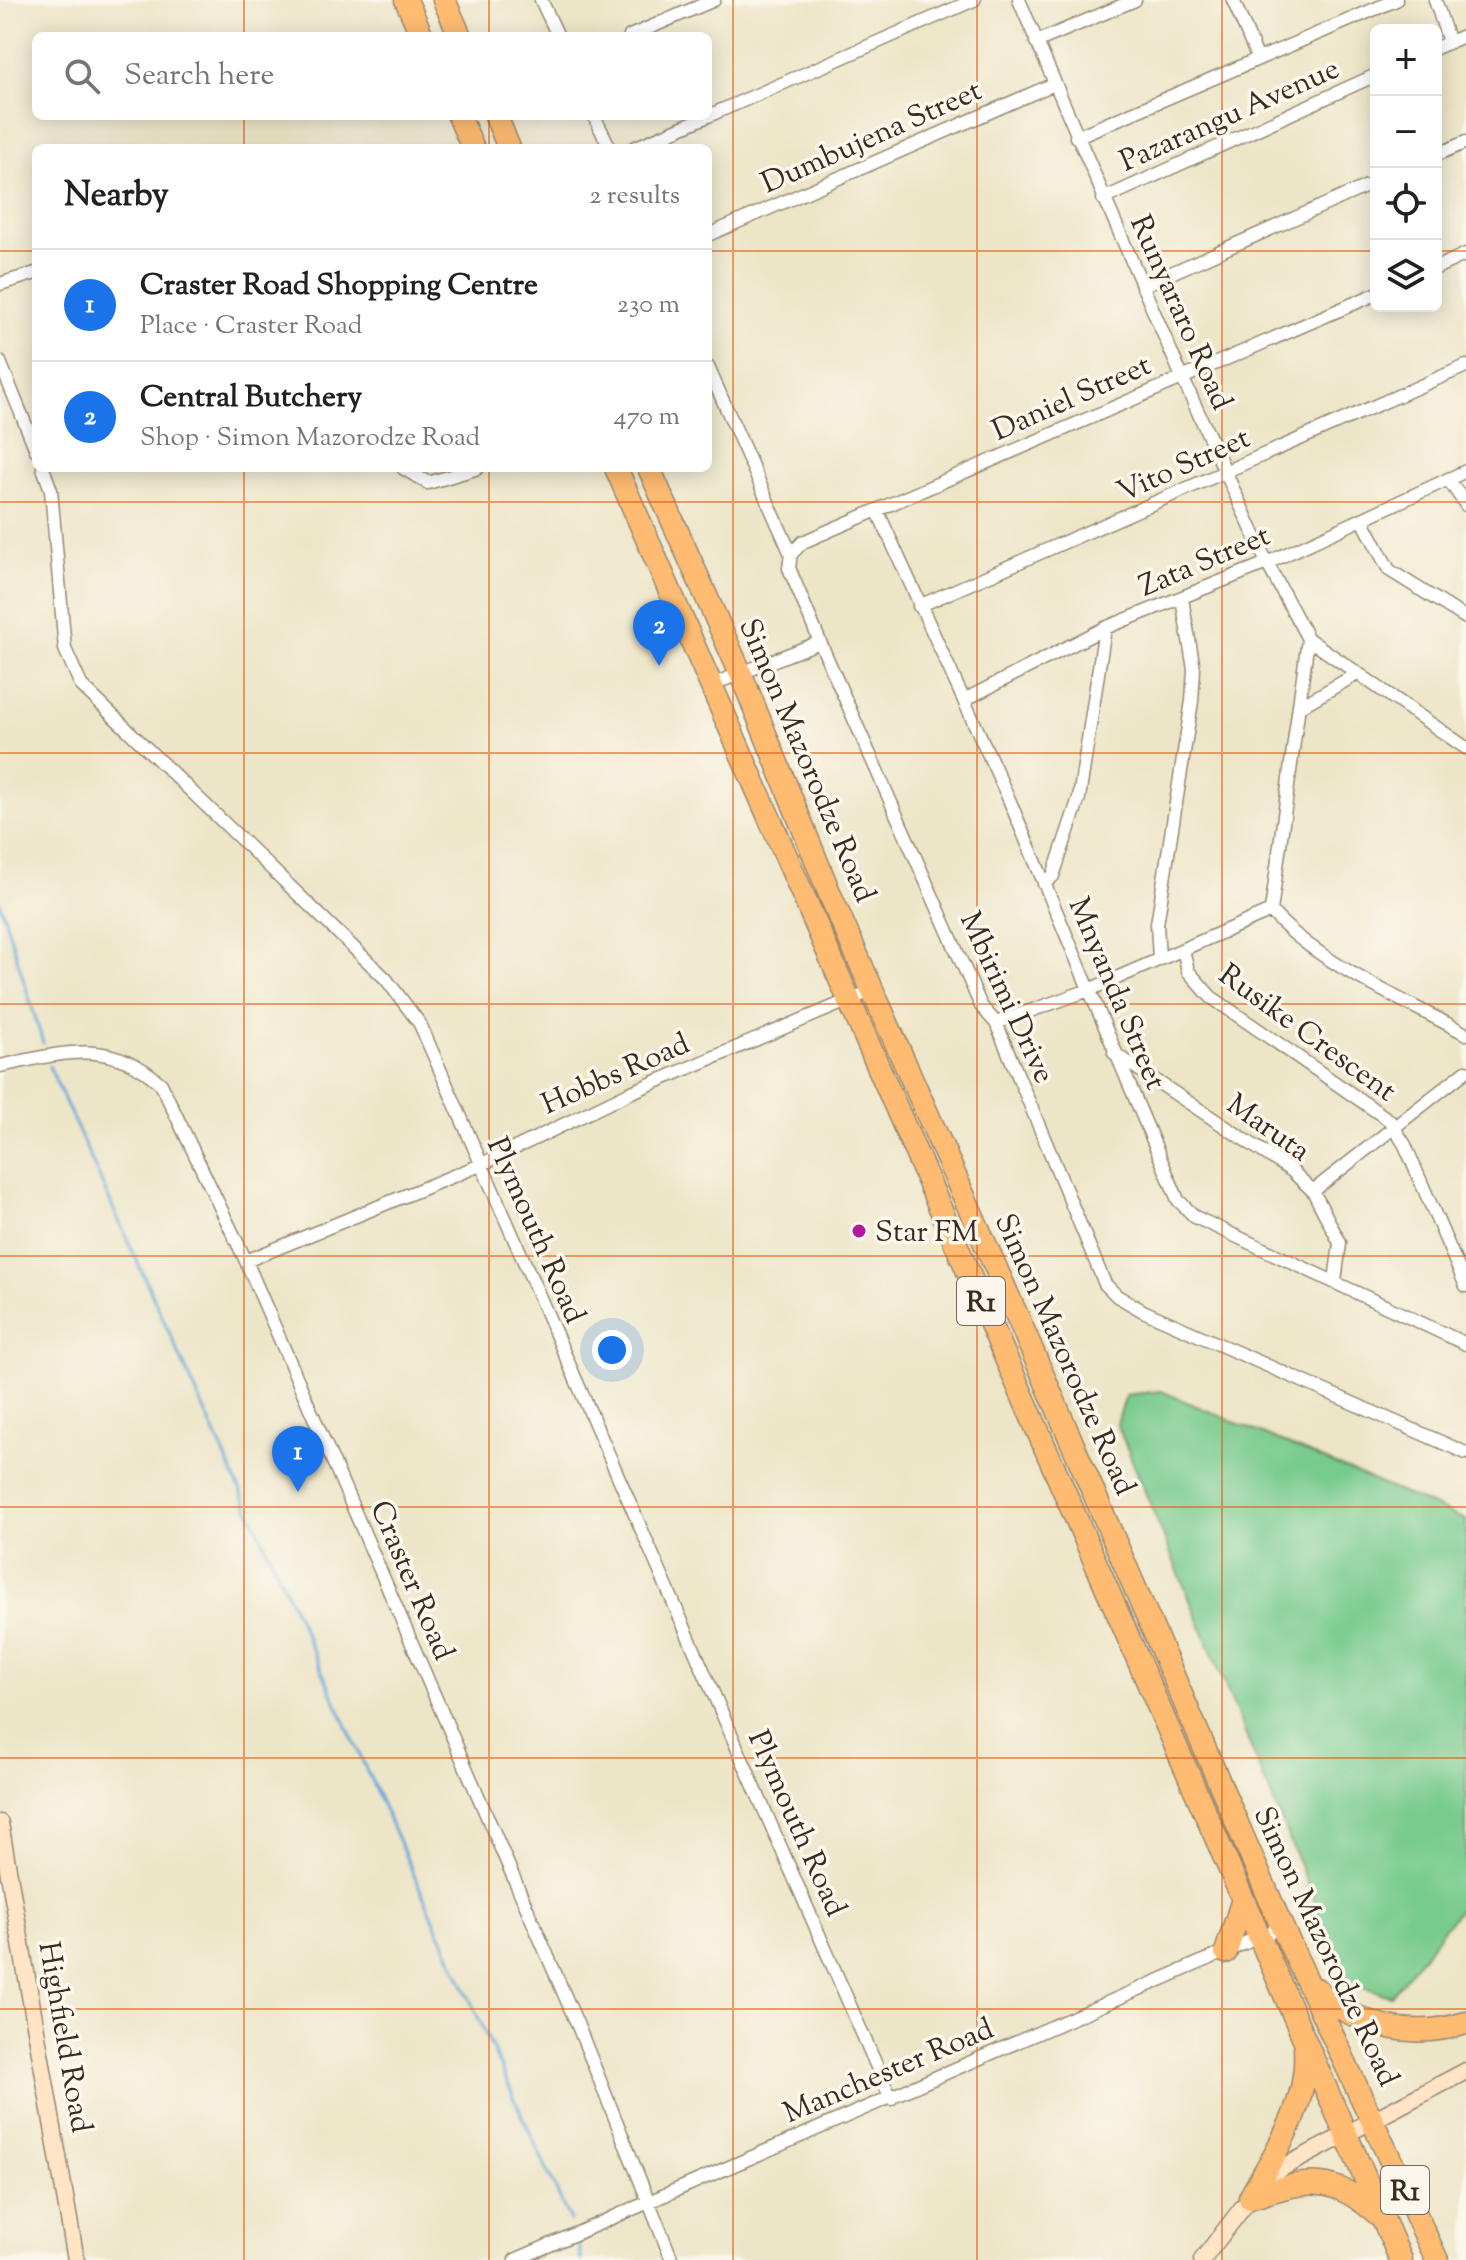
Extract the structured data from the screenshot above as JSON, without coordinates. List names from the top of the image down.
{
  "streets": {
    "highway": ["Simon Mazorodze Road", "R1"],
    "street": [
      "Pazarangu Avenue",
      "Dumbujena Street",
      "Runyararo Road",
      "Daniel Street",
      "Vito Street",
      "Zata Street",
      "Mnyanda Street",
      "Mbirimi Drive",
      "Rusike Crescent",
      "Hobbs Road",
      "Maruta",
      "Plymouth Road",
      "Craster Road",
      "Highfield Road",
      "Manchester Road"
    ]
  },
  "crossings": [
    ["Pazarangu Avenue", "Runyararo Road"],
    ["Dumbujena Street", "Runyararo Road"],
    ["Runyararo Road", "Daniel Street"],
    ["Runyararo Road", "Vito Street"],
    ["Runyararo Road", "Zata Street"],
    ["Daniel Street", "Mnyanda Street"],
    ["Daniel Street", "Mbirimi Drive"],
    ["Vito Street", "Mnyanda Street"],
    ["Zata Street", "Mnyanda Street"],
    ["Simon Mazorodze Road", "Hobbs Road"],
    ["Simon Mazorodze Road", "Manchester Road"],
    ["Mnyanda Street", "Maruta"],
    ["Hobbs Road", "Plymouth Road"],
    ["Hobbs Road", "Craster Road"],
    ["Plymouth Road", "Manchester Road"],
    ["Craster Road", "Manchester Road"]
  ],
  "places": ["Star FM"],
  "page": {
    "map_buttons": ["+", "−"],
    "search": "Search here",
    "heading": ["Nearby", "2 results"],
    "list": [
      {
        "mark": "1",
        "name": "Craster Road Shopping Centre",
        "note": "Place · Craster Road",
        "value": "230 m"
      },
      {
        "mark": "2",
        "name": "Central Butchery",
        "note": "Shop · Simon Mazorodze Road",
        "value": "470 m"
      }
    ],
    "pins": ["2", "1"]
  }
}
